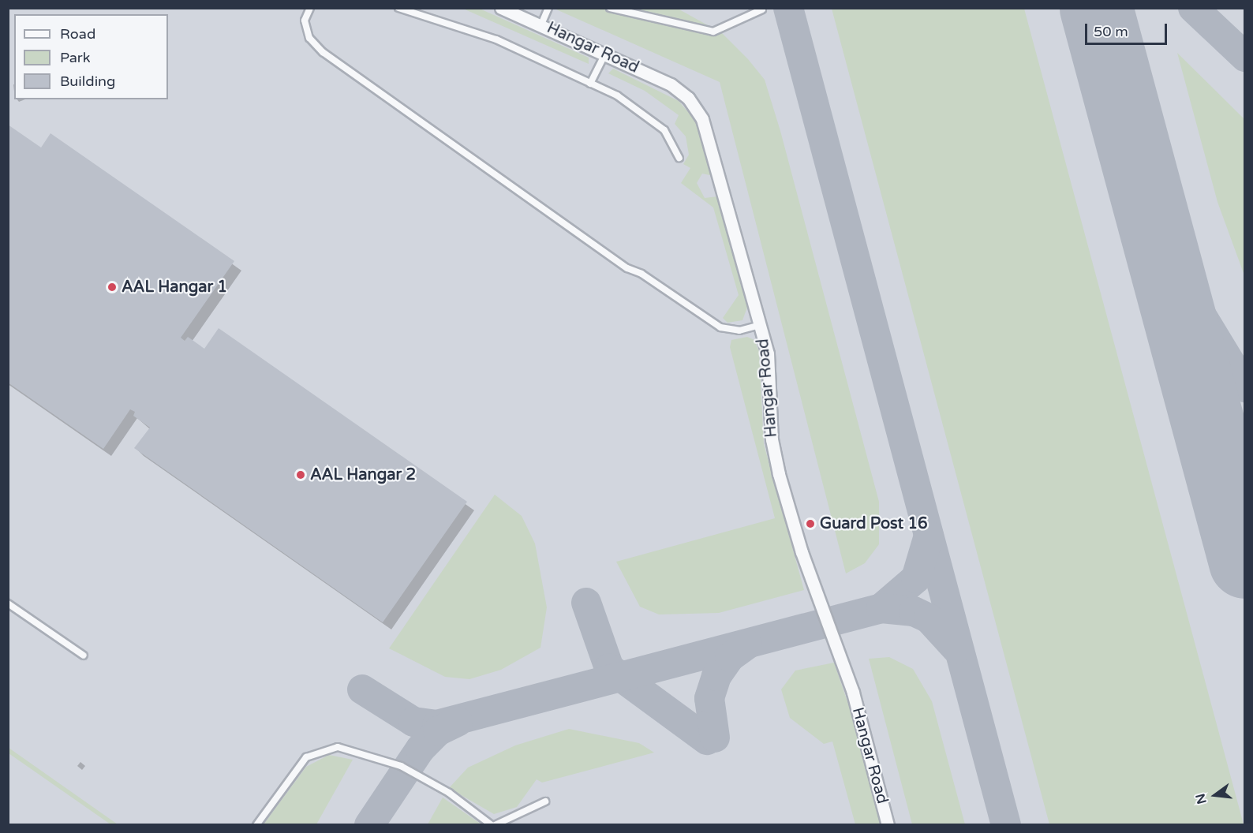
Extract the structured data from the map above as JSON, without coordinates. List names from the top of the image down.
{
  "streets": {
    "street": ["Hangar Road"]
  },
  "places": ["AAL Hangar 1", "AAL Hangar 2", "Guard Post 16"],
  "legend": ["Road", "Park", "Building"],
  "scale_bar": "50 m",
  "north": "left"
}
